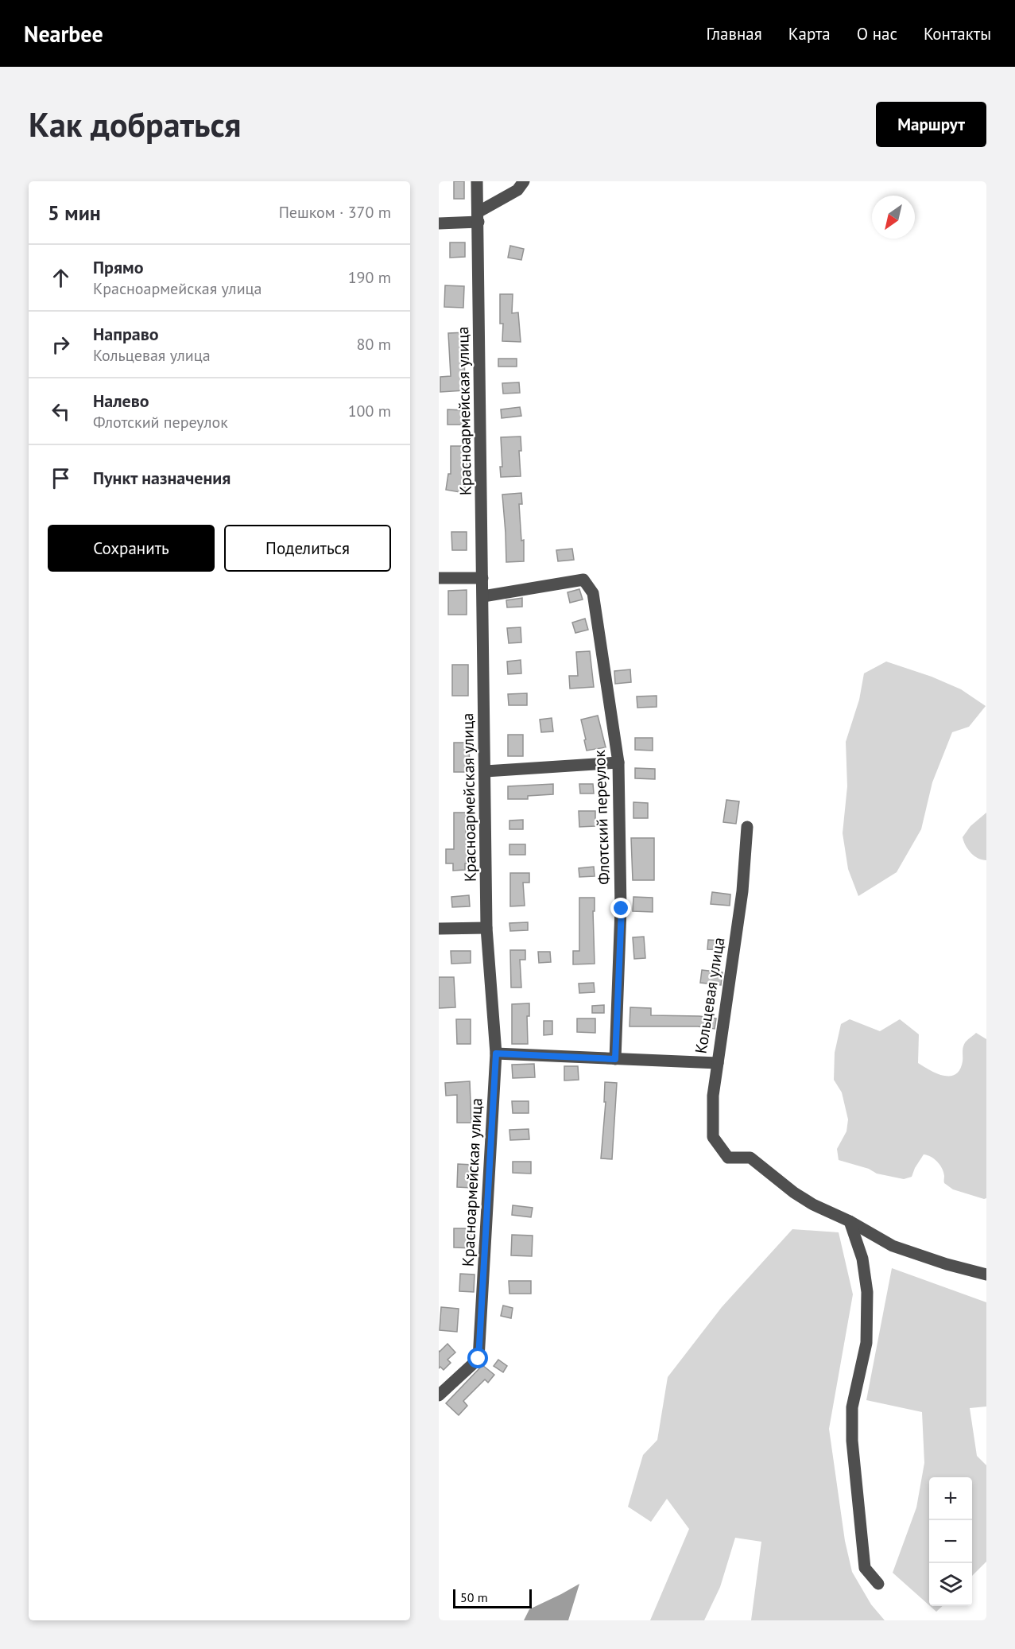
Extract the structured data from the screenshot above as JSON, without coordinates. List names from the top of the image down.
{
  "streets": {
    "street": ["Красноармейская улица", "Флотский переулок", "Кольцевая улица"]
  },
  "crossings": [
    ["Красноармейская улица", "Флотский переулок"],
    ["Красноармейская улица", "Кольцевая улица"],
    ["Флотский переулок", "Кольцевая улица"]
  ],
  "scale_bar": "50 m",
  "north": "bottom left",
  "page": {
    "header": "Nearbee",
    "nav": [
      "Главная",
      "Карта",
      "О нас",
      "Контакты"
    ],
    "buttons": [
      "Маршрут",
      ["Сохранить", "Поделиться"]
    ],
    "title": "Как добраться",
    "heading": ["5 мин", "Пешком · 370 m"],
    "list": [
      ["Прямо", "Красноармейская улица", "190 m"],
      ["Направо", "Кольцевая улица", "80 m"],
      ["Налево", "Флотский переулок", "100 m"],
      "Пункт назначения"
    ],
    "map_buttons": ["+", "−"],
    "scale": "50 m"
  }
}
